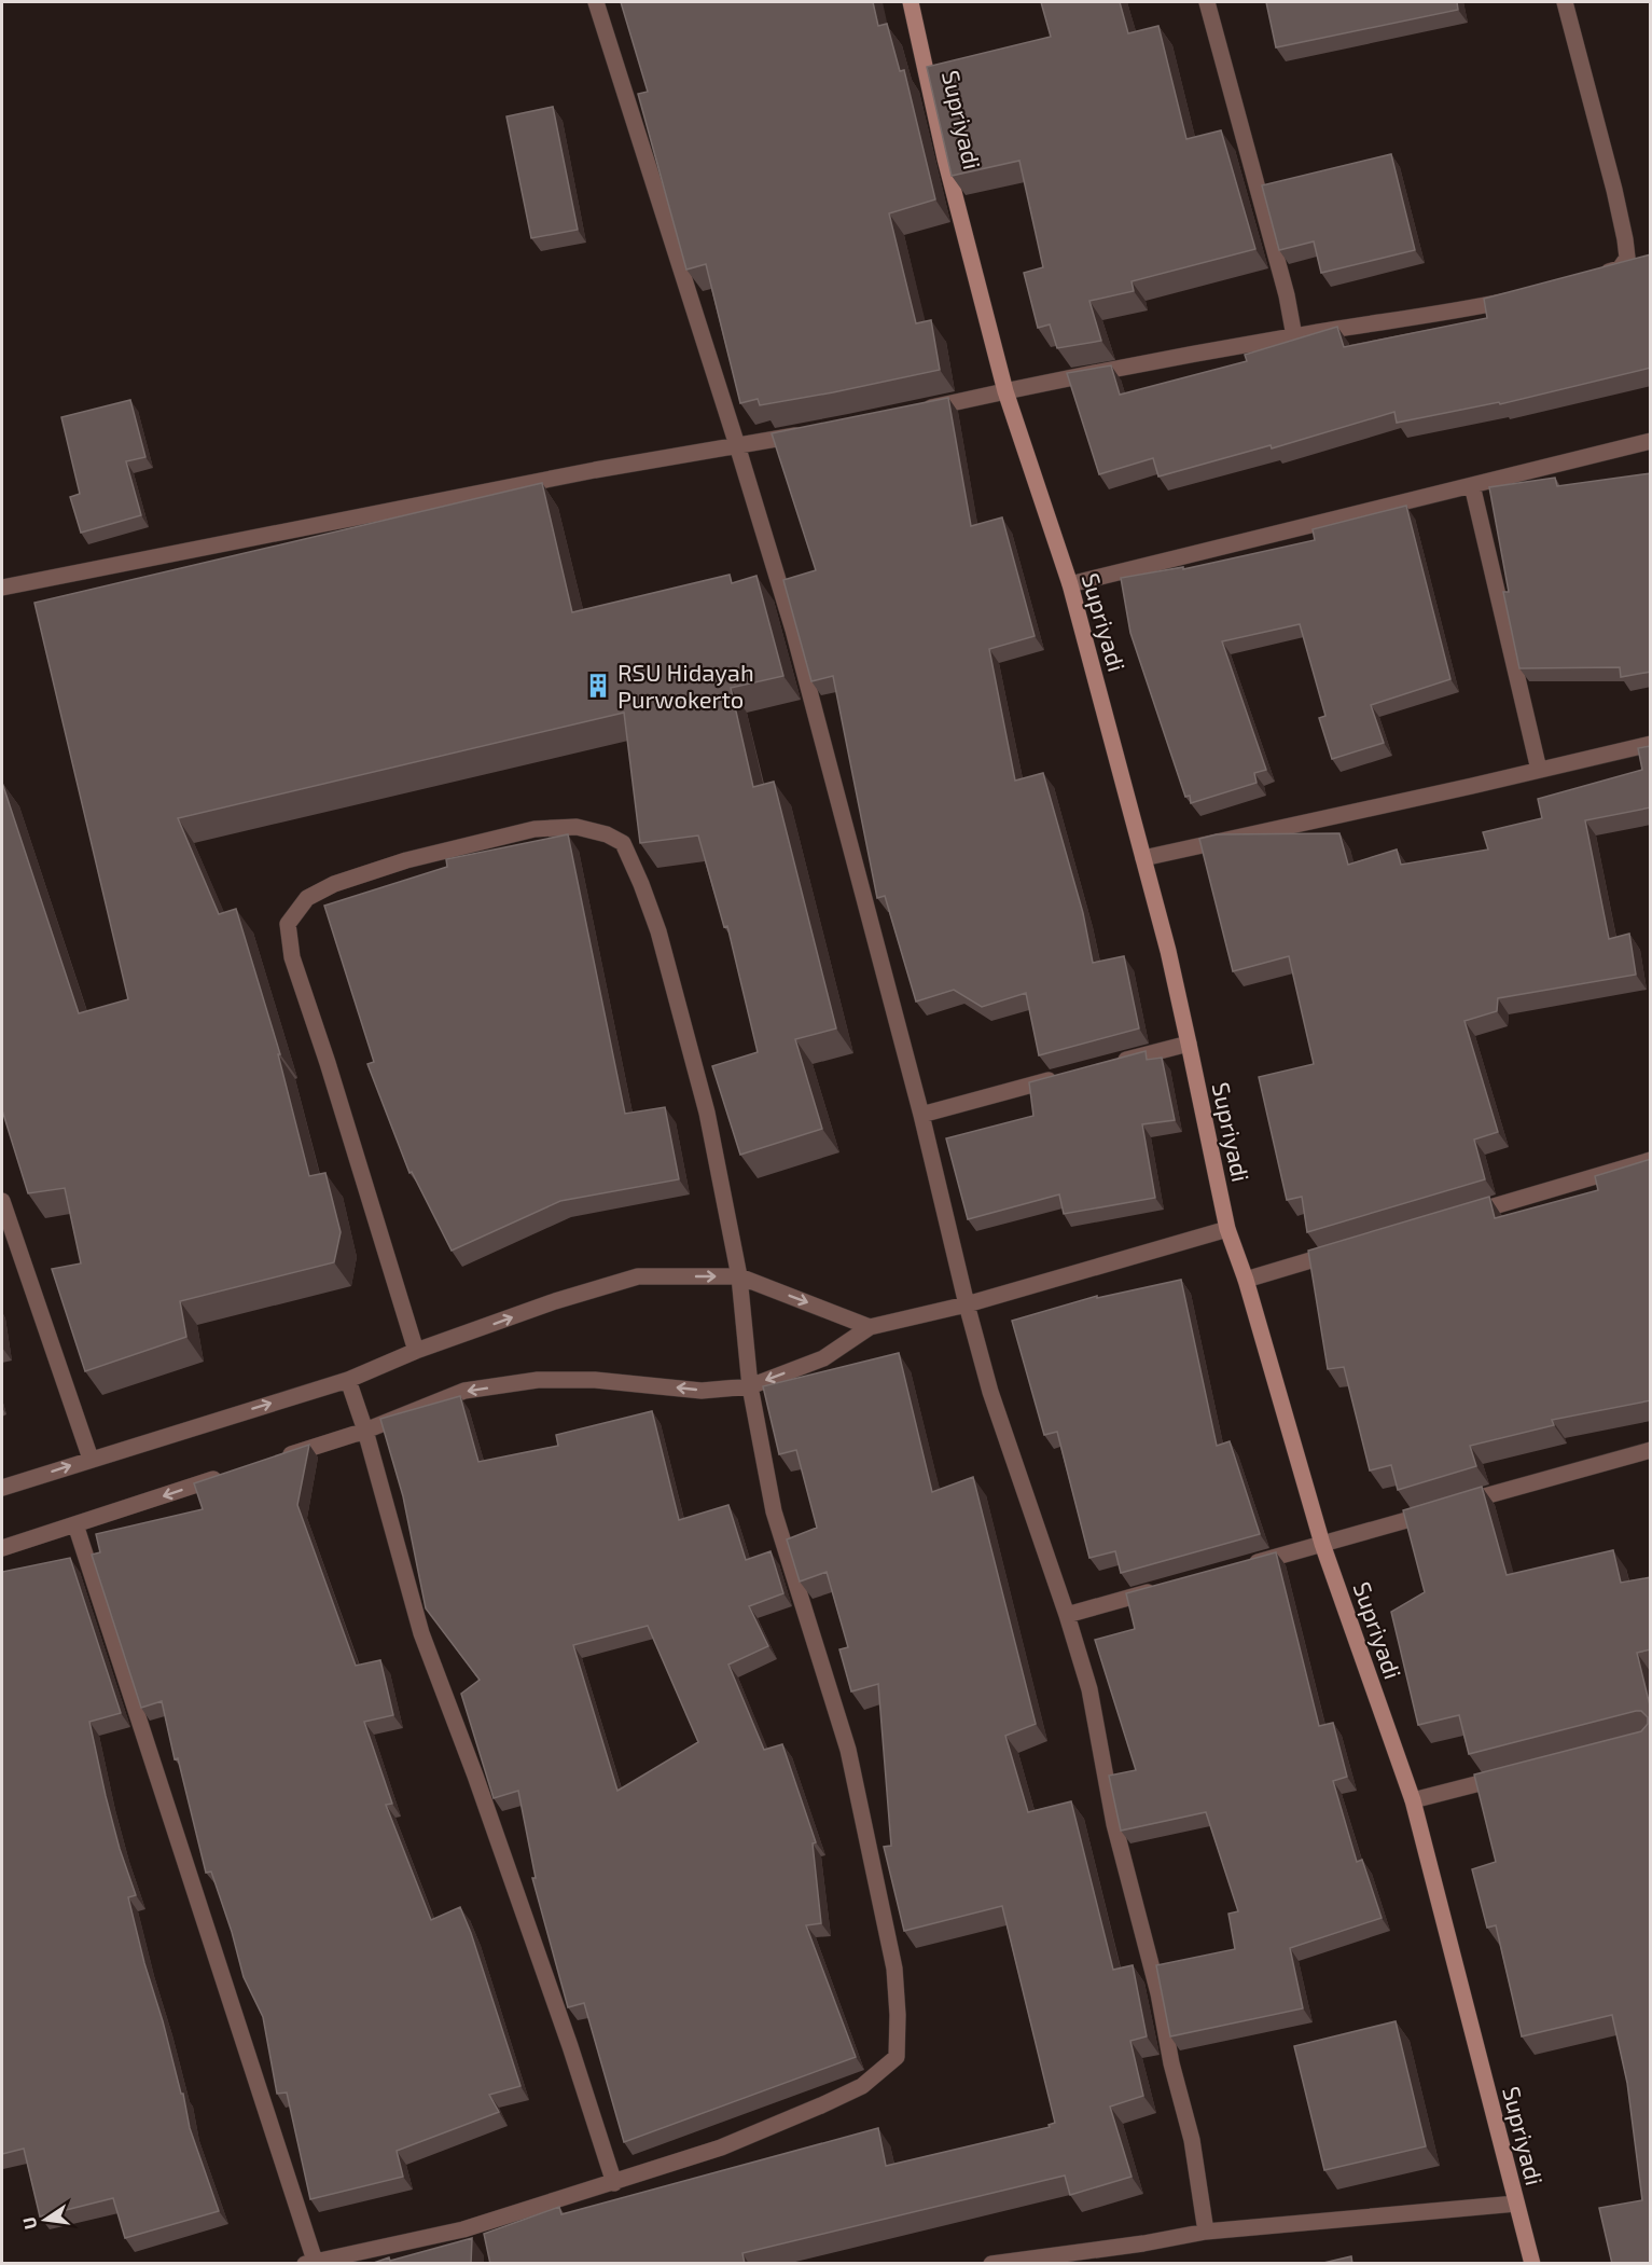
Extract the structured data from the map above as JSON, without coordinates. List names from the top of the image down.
{
  "streets": {
    "main road": ["Supriyadi"]
  },
  "places": {
    "building": ["RSU Hidayah Purwokerto"]
  },
  "north": "left"
}
